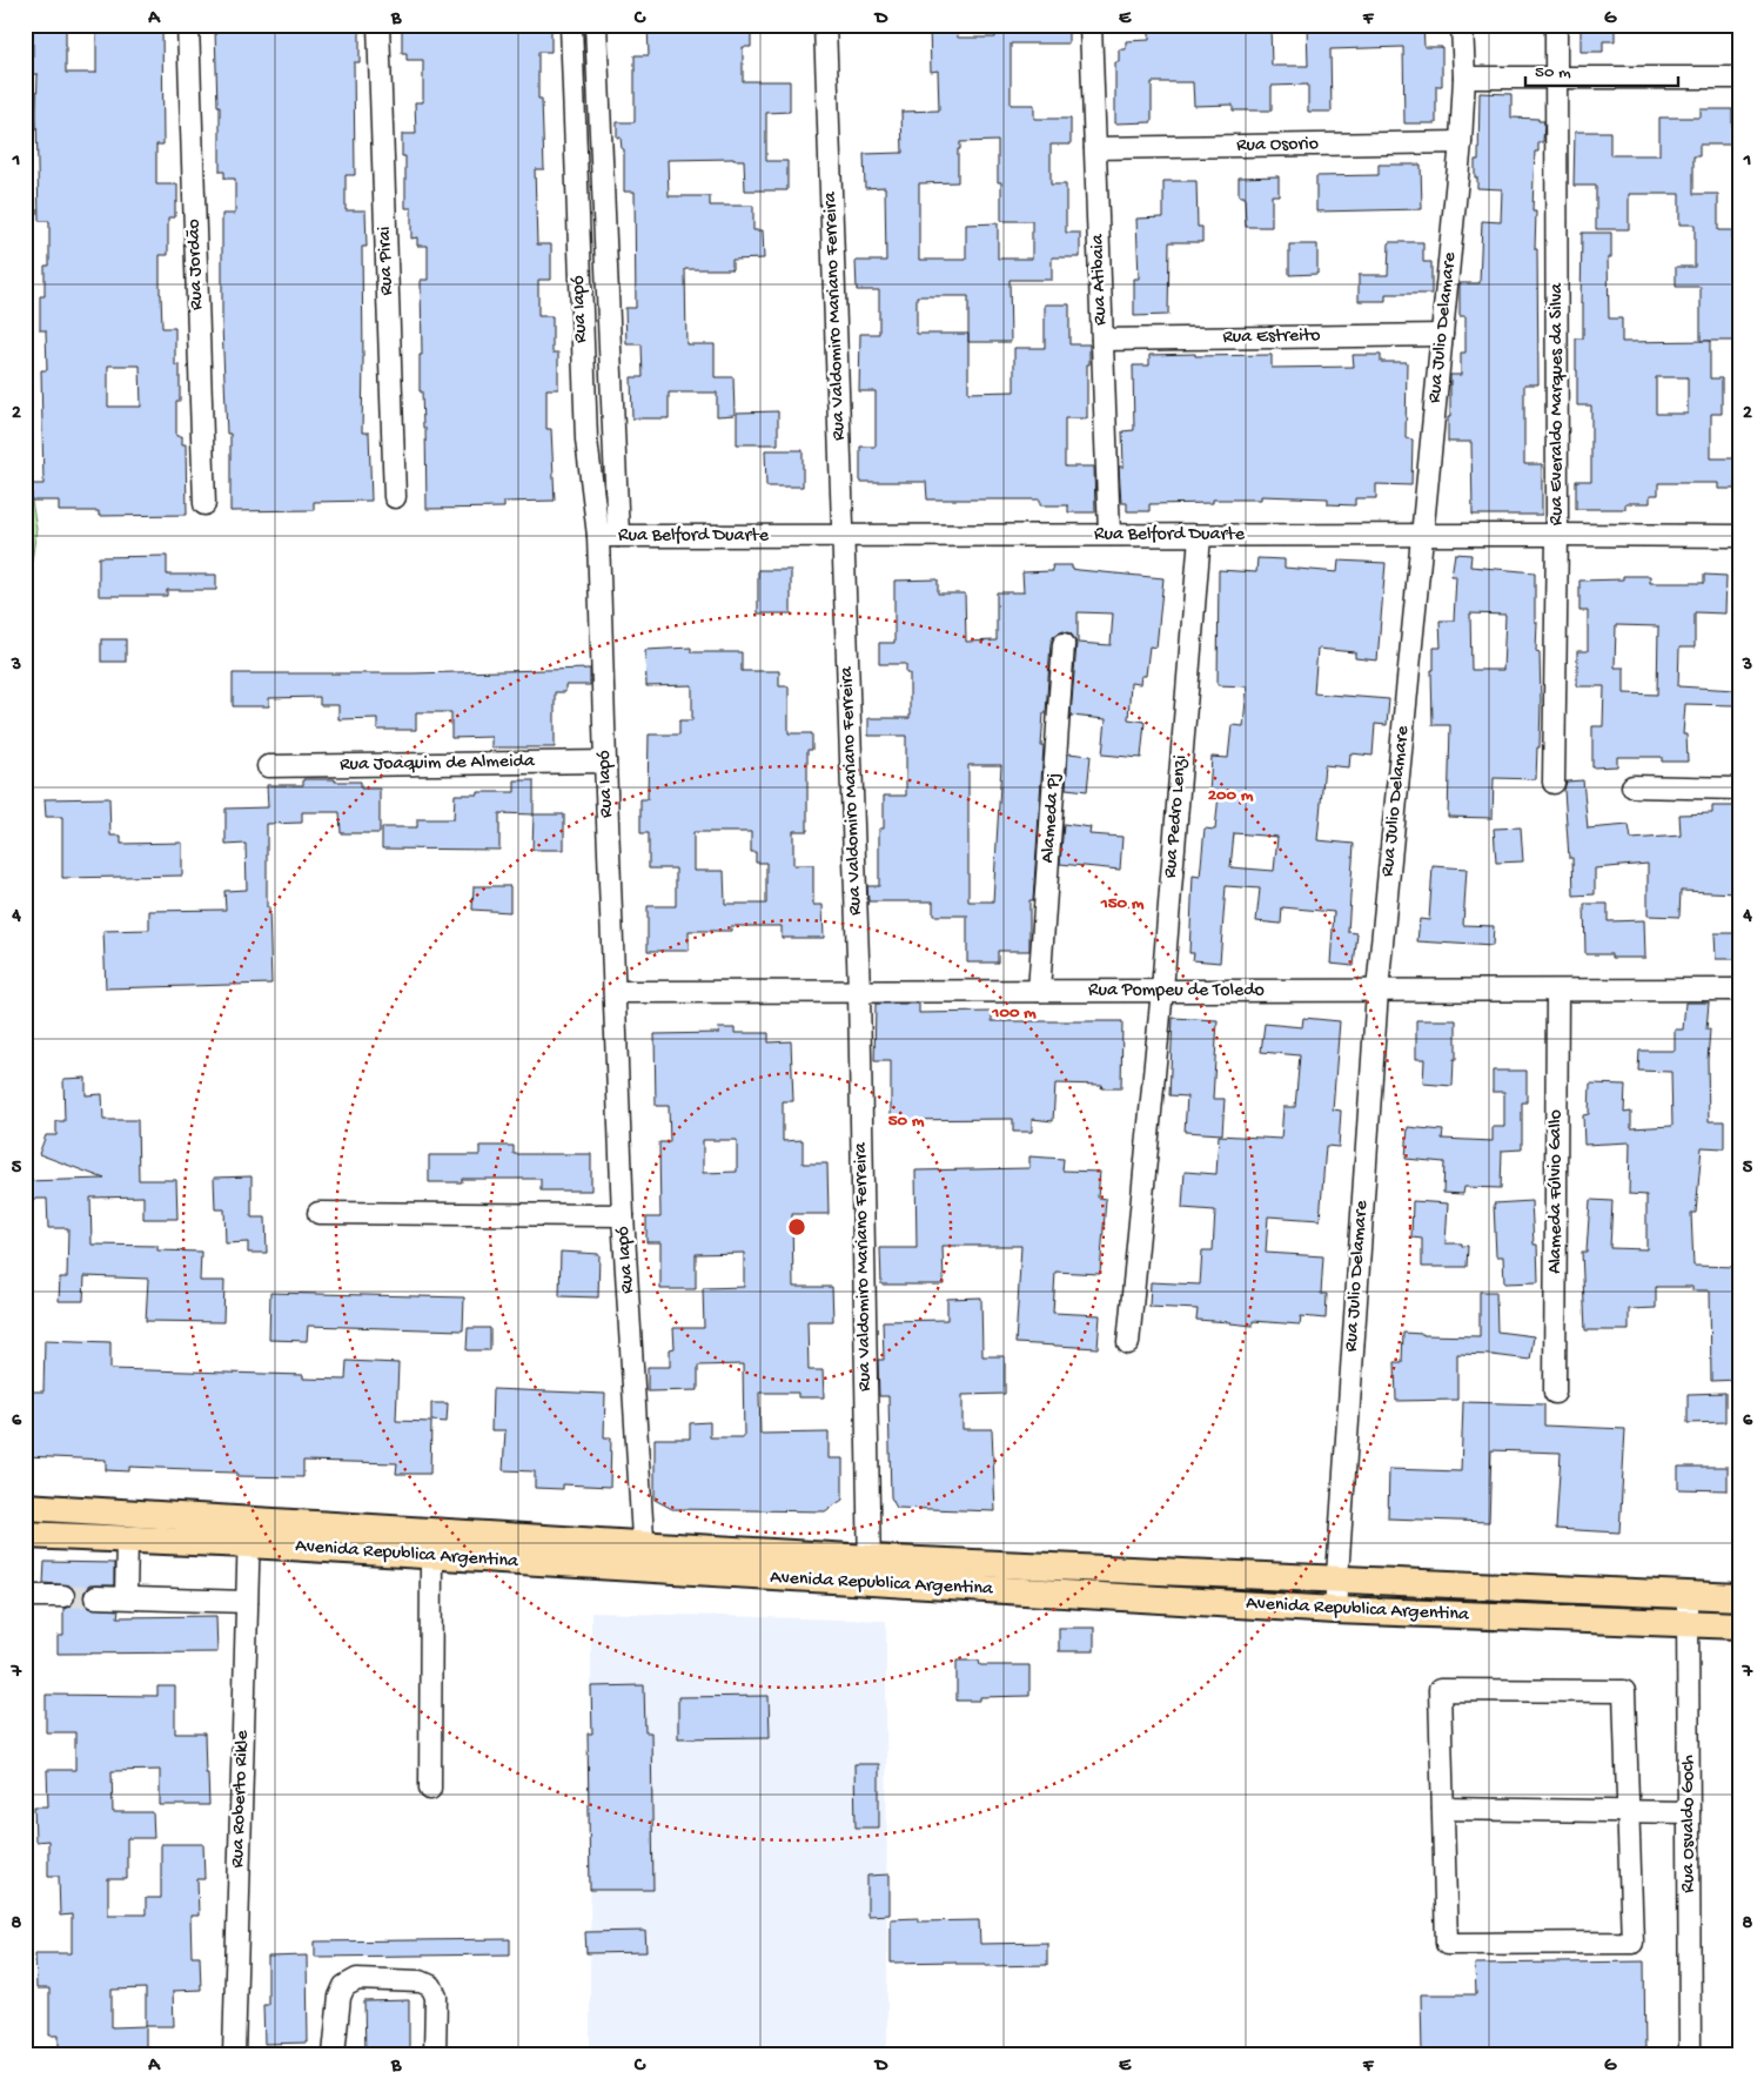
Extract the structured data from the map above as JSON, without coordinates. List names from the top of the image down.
{
  "streets": {
    "main road": ["Avenida Republica Argentina"],
    "street": [
      "Rua Osorio",
      "Rua Pirai",
      "Rua Jordão",
      "Rua Atibaia",
      "Rua Iapó",
      "Rua Valdomiro Mariano Ferreira",
      "Rua Julio Delamare",
      "Rua Estreito",
      "Rua Everaldo Marques da Silva",
      "Rua Belford Duarte",
      "Rua Joaquim de Almeida",
      "Rua Pedro Lenzi",
      "Alameda Pj",
      "Rua Pompeu de Toledo",
      "Alameda Fúlvio Gallo",
      "Rua Roberto Rikle",
      "Rua Osvaldo Goch"
    ]
  },
  "crossings": [
    ["Rua Osorio", "Rua Atibaia"],
    ["Rua Osorio", "Rua Julio Delamare"],
    ["Rua Atibaia", "Rua Estreito"],
    ["Rua Atibaia", "Rua Belford Duarte"],
    ["Rua Iapó", "Rua Belford Duarte"],
    ["Rua Iapó", "Rua Joaquim de Almeida"],
    ["Rua Iapó", "Rua Pompeu de Toledo"],
    ["Rua Iapó", "Avenida Republica Argentina"],
    ["Rua Valdomiro Mariano Ferreira", "Rua Belford Duarte"],
    ["Rua Valdomiro Mariano Ferreira", "Rua Pompeu de Toledo"],
    ["Rua Valdomiro Mariano Ferreira", "Avenida Republica Argentina"],
    ["Rua Julio Delamare", "Rua Estreito"],
    ["Rua Julio Delamare", "Rua Belford Duarte"],
    ["Rua Julio Delamare", "Rua Pompeu de Toledo"],
    ["Rua Julio Delamare", "Avenida Republica Argentina"],
    ["Rua Everaldo Marques da Silva", "Rua Belford Duarte"],
    ["Rua Belford Duarte", "Rua Pedro Lenzi"],
    ["Rua Pedro Lenzi", "Rua Pompeu de Toledo"],
    ["Alameda Pj", "Rua Pompeu de Toledo"],
    ["Rua Pompeu de Toledo", "Alameda Fúlvio Gallo"],
    ["Avenida Republica Argentina", "Rua Roberto Rikle"],
    ["Avenida Republica Argentina", "Rua Osvaldo Goch"]
  ],
  "scale_bar": "50 m",
  "grid": {
    "columns": [
      "A",
      "B",
      "C",
      "D",
      "E",
      "F",
      "G"
    ],
    "rows": [
      "1",
      "2",
      "3",
      "4",
      "5",
      "6",
      "7",
      "8"
    ]
  },
  "rings": [
    "200 m",
    "150 m",
    "100 m",
    "50 m"
  ]
}
